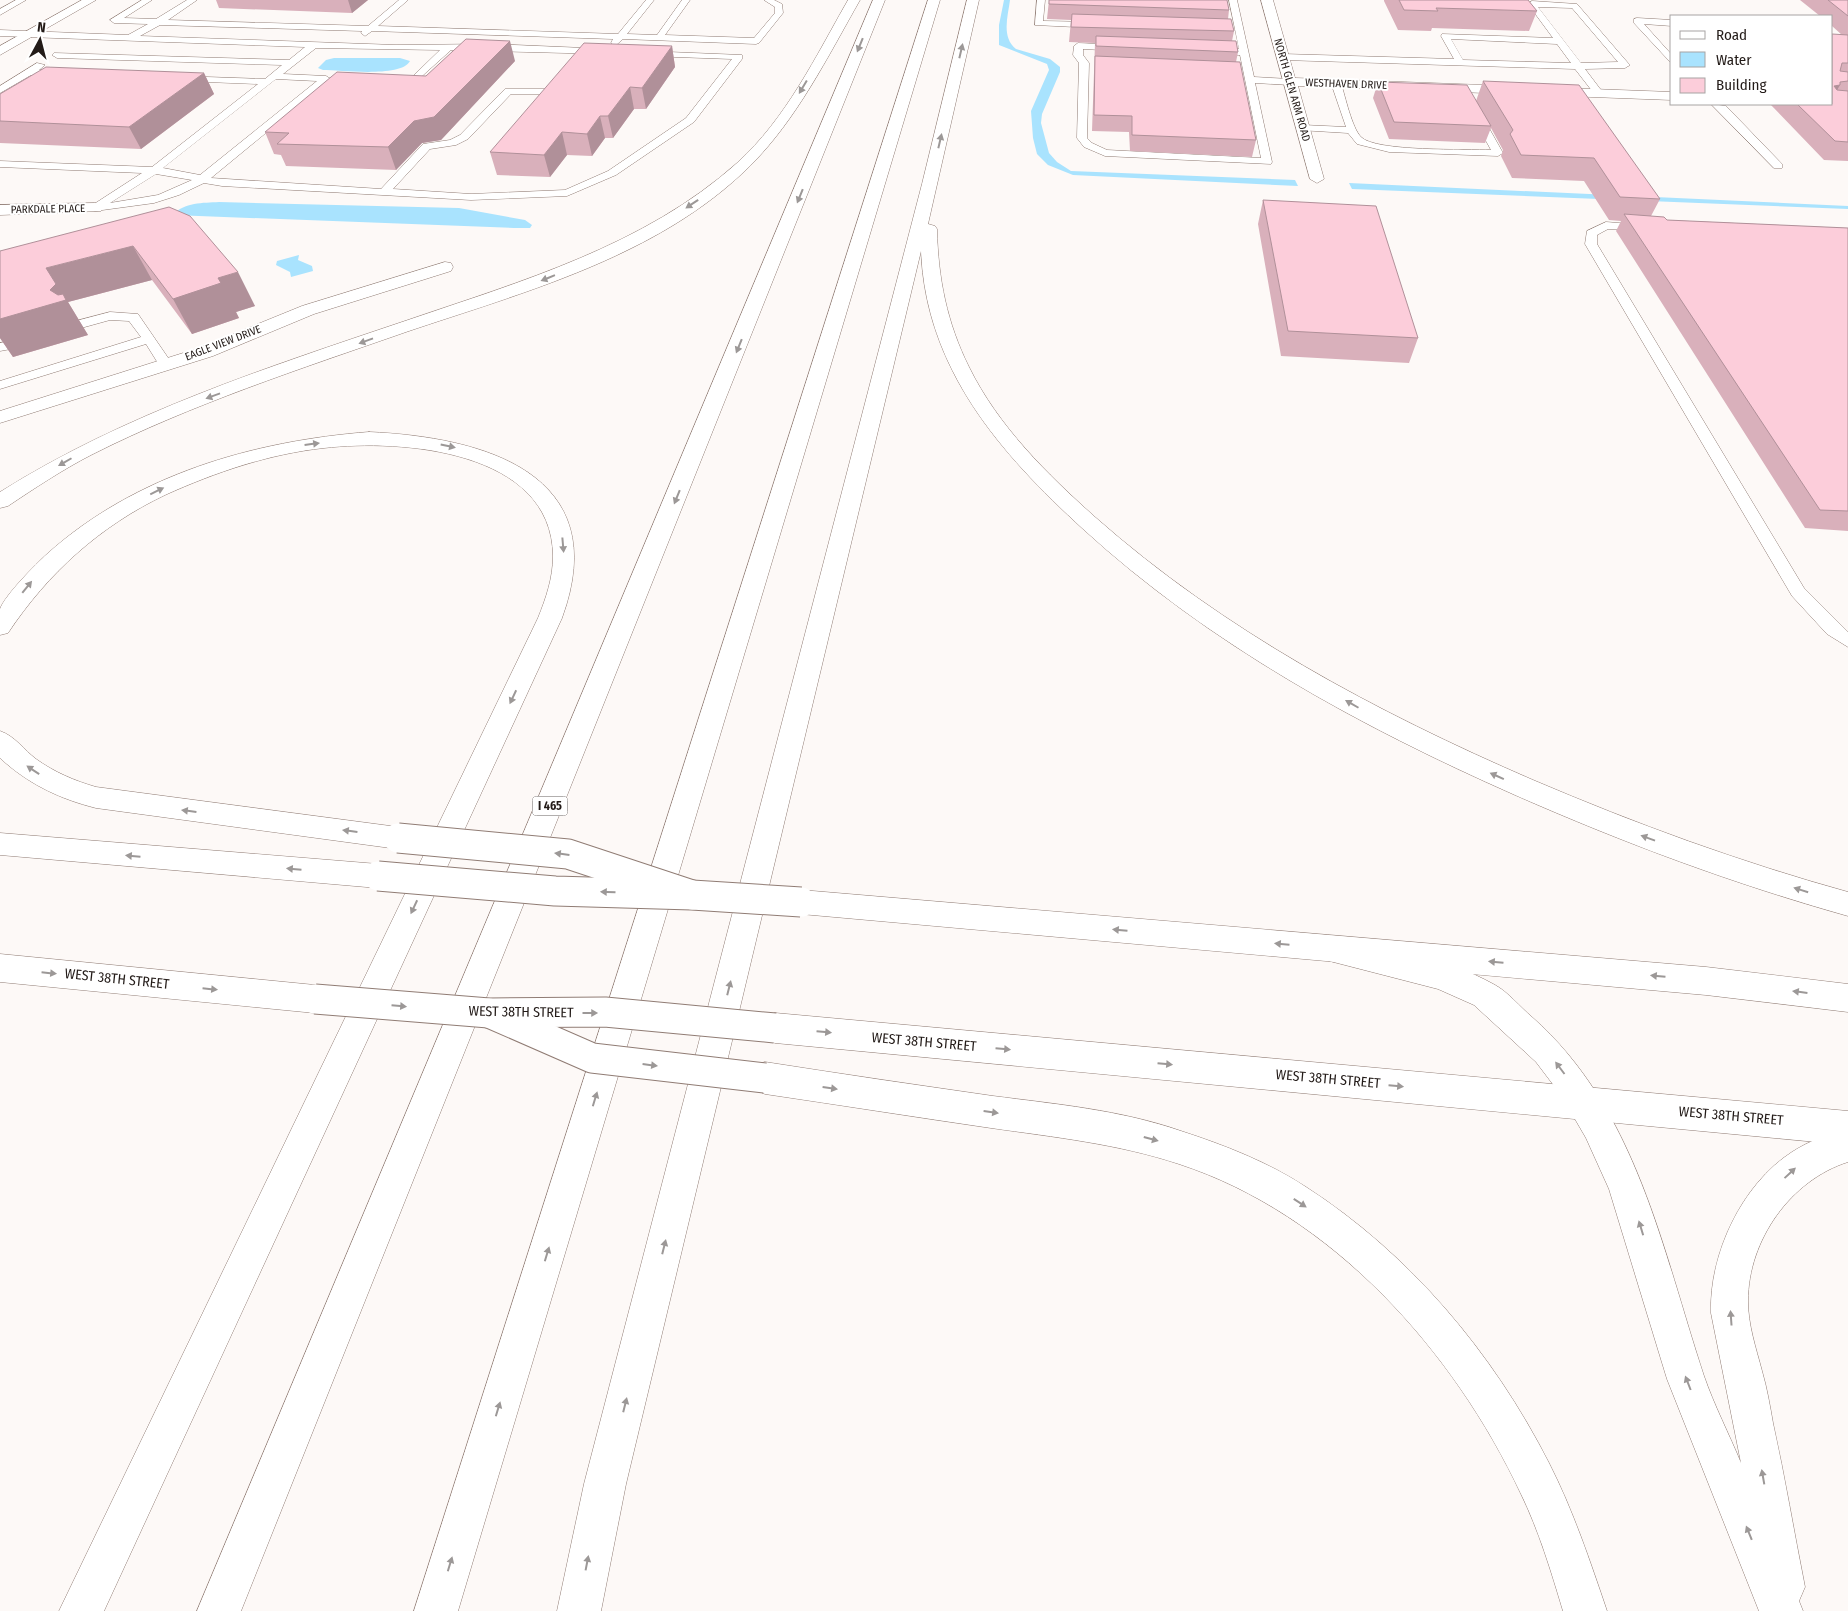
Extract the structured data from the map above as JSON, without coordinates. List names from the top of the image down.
{
  "streets": {
    "main road": [
      "WESTHAVEN DRIVE",
      "NORTH GLEN ARM ROAD",
      "PARKDALE PLACE",
      "EAGLE VIEW DRIVE",
      "I 465",
      "WEST 38TH STREET"
    ]
  },
  "crossings": [
    ["WESTHAVEN DRIVE", "NORTH GLEN ARM ROAD"]
  ],
  "legend": ["Road", "Water", "Building"],
  "north": "top"
}
